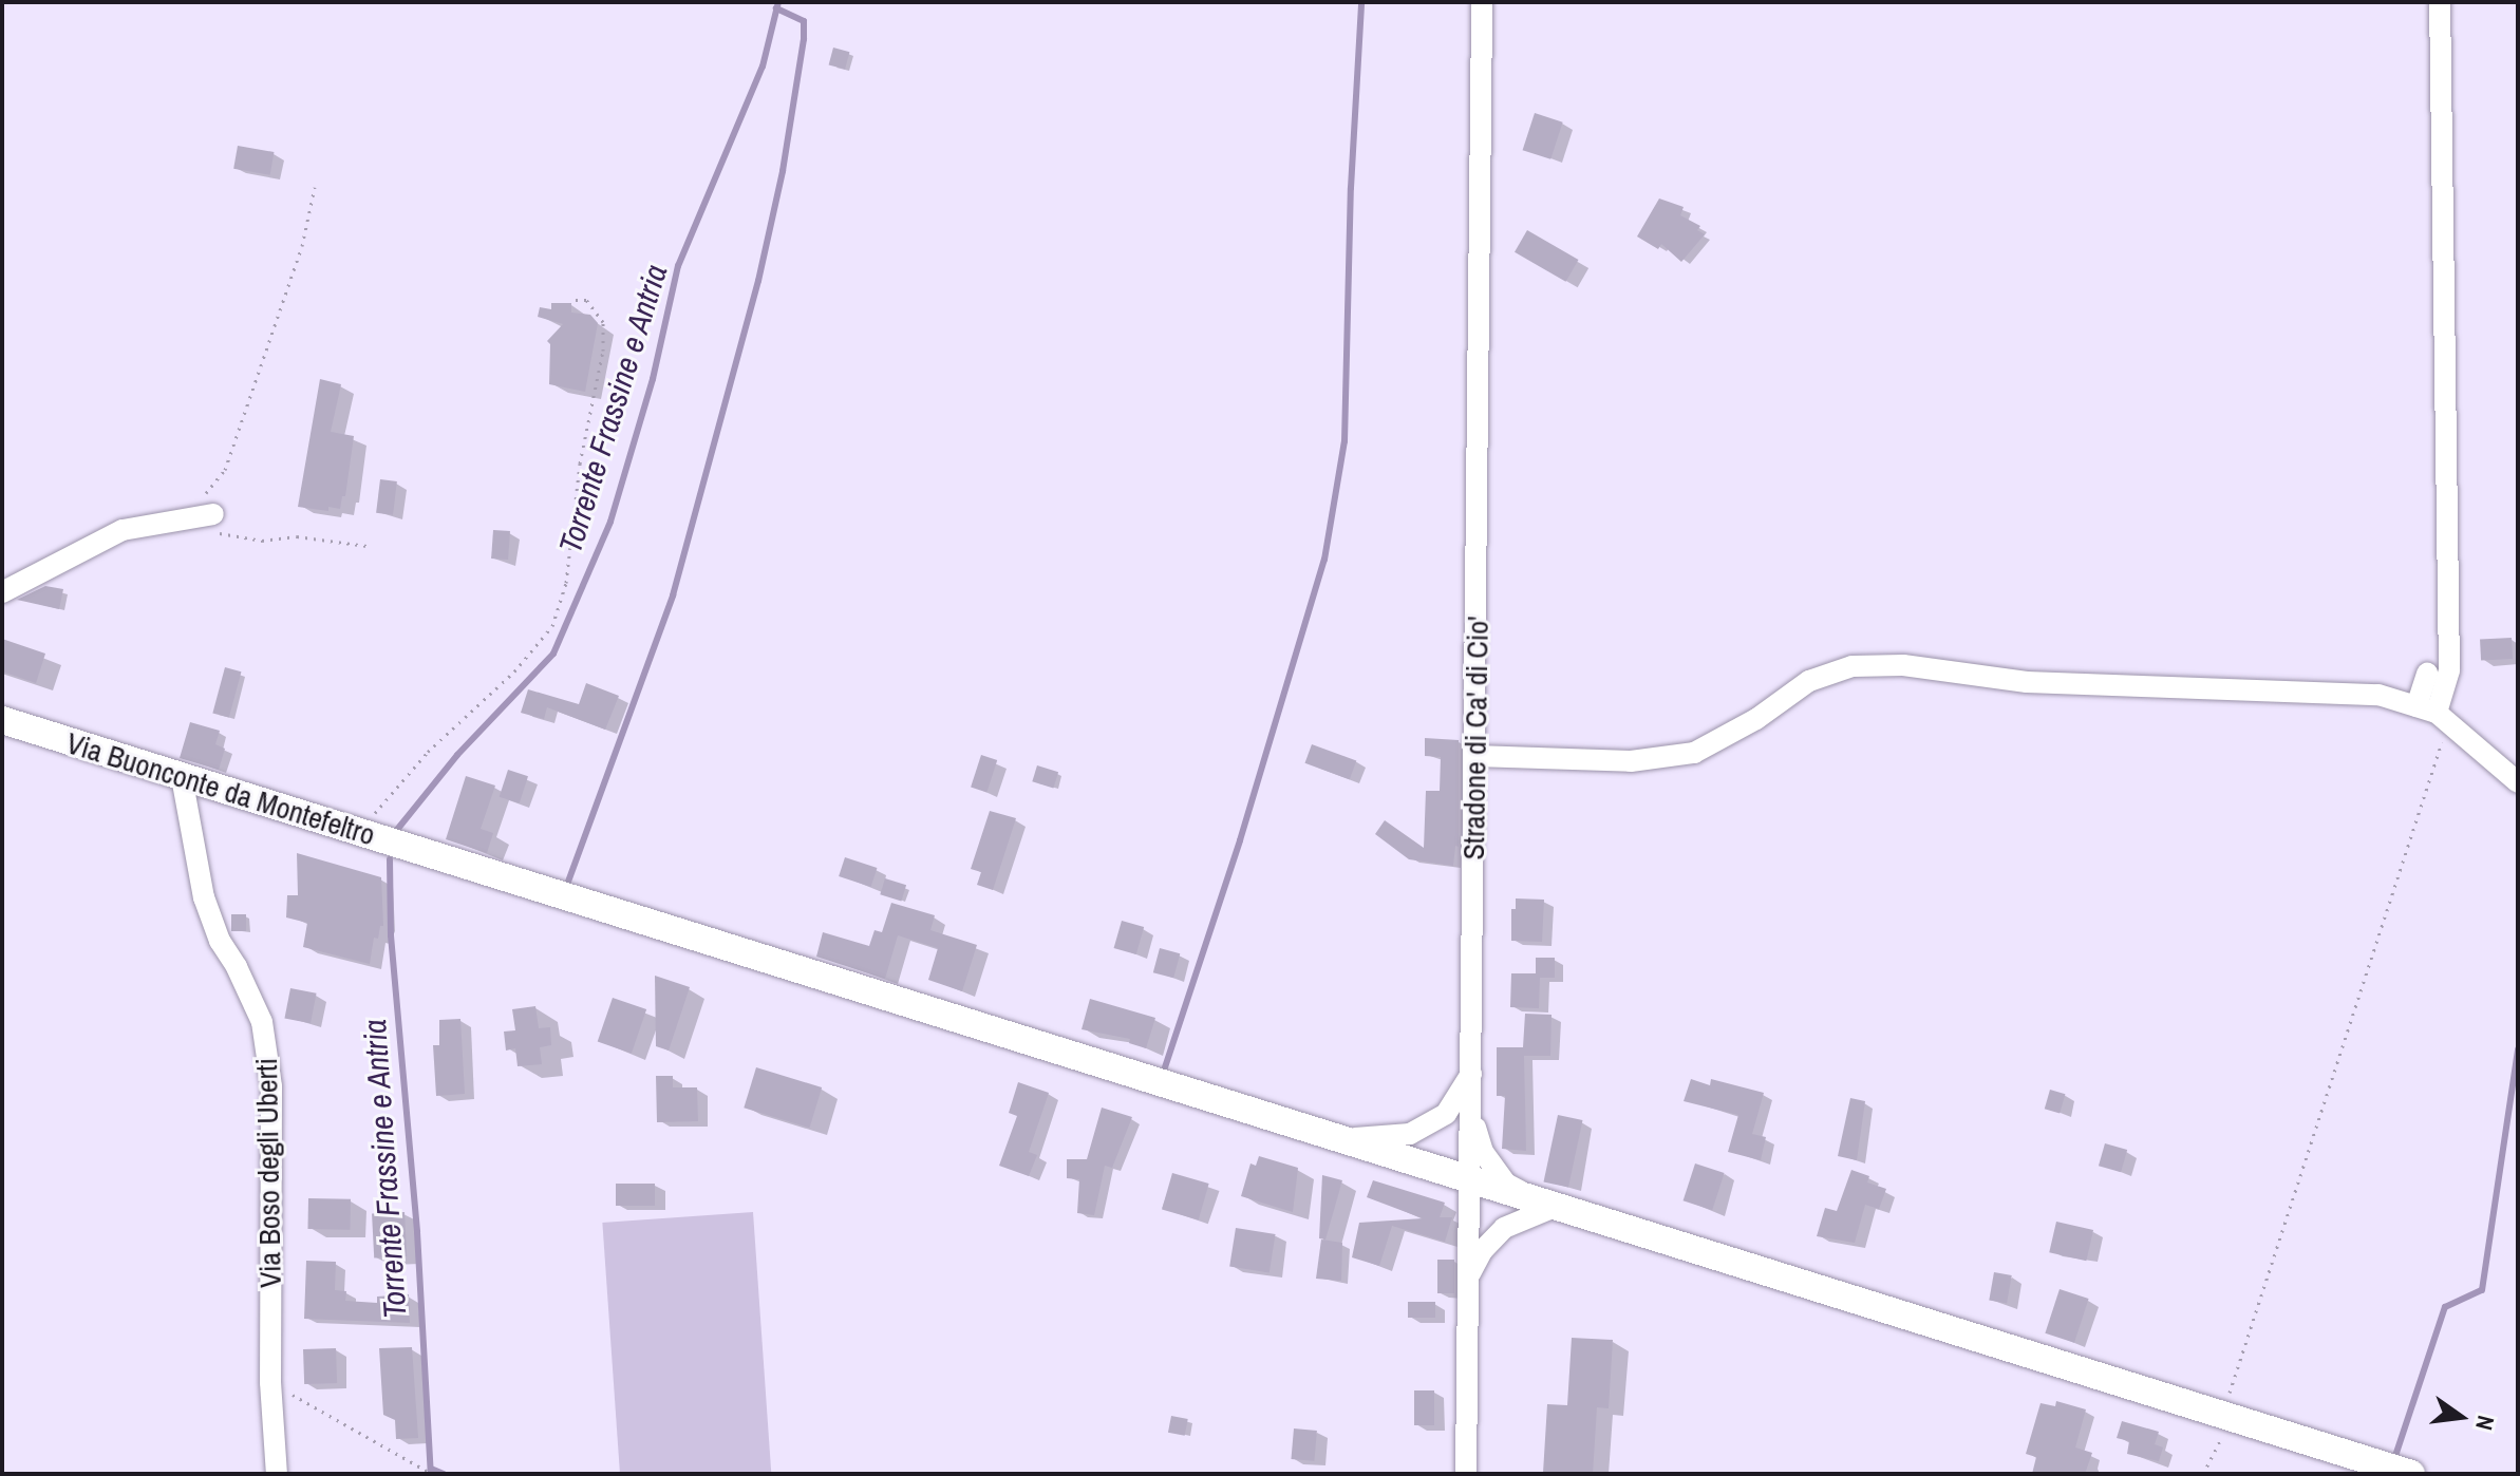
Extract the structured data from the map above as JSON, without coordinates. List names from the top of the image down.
{
  "streets": {
    "street": ["Stradone di Ca' di Cio'", "Via Buonconte da Montefeltro", "Via Boso degli Uberti"]
  },
  "crossings": [
    ["Stradone di Ca' di Cio'", "Via Buonconte da Montefeltro"],
    ["Via Buonconte da Montefeltro", "Via Boso degli Uberti"]
  ],
  "water": ["Torrente Frassine e Antria"],
  "north": "right"
}
